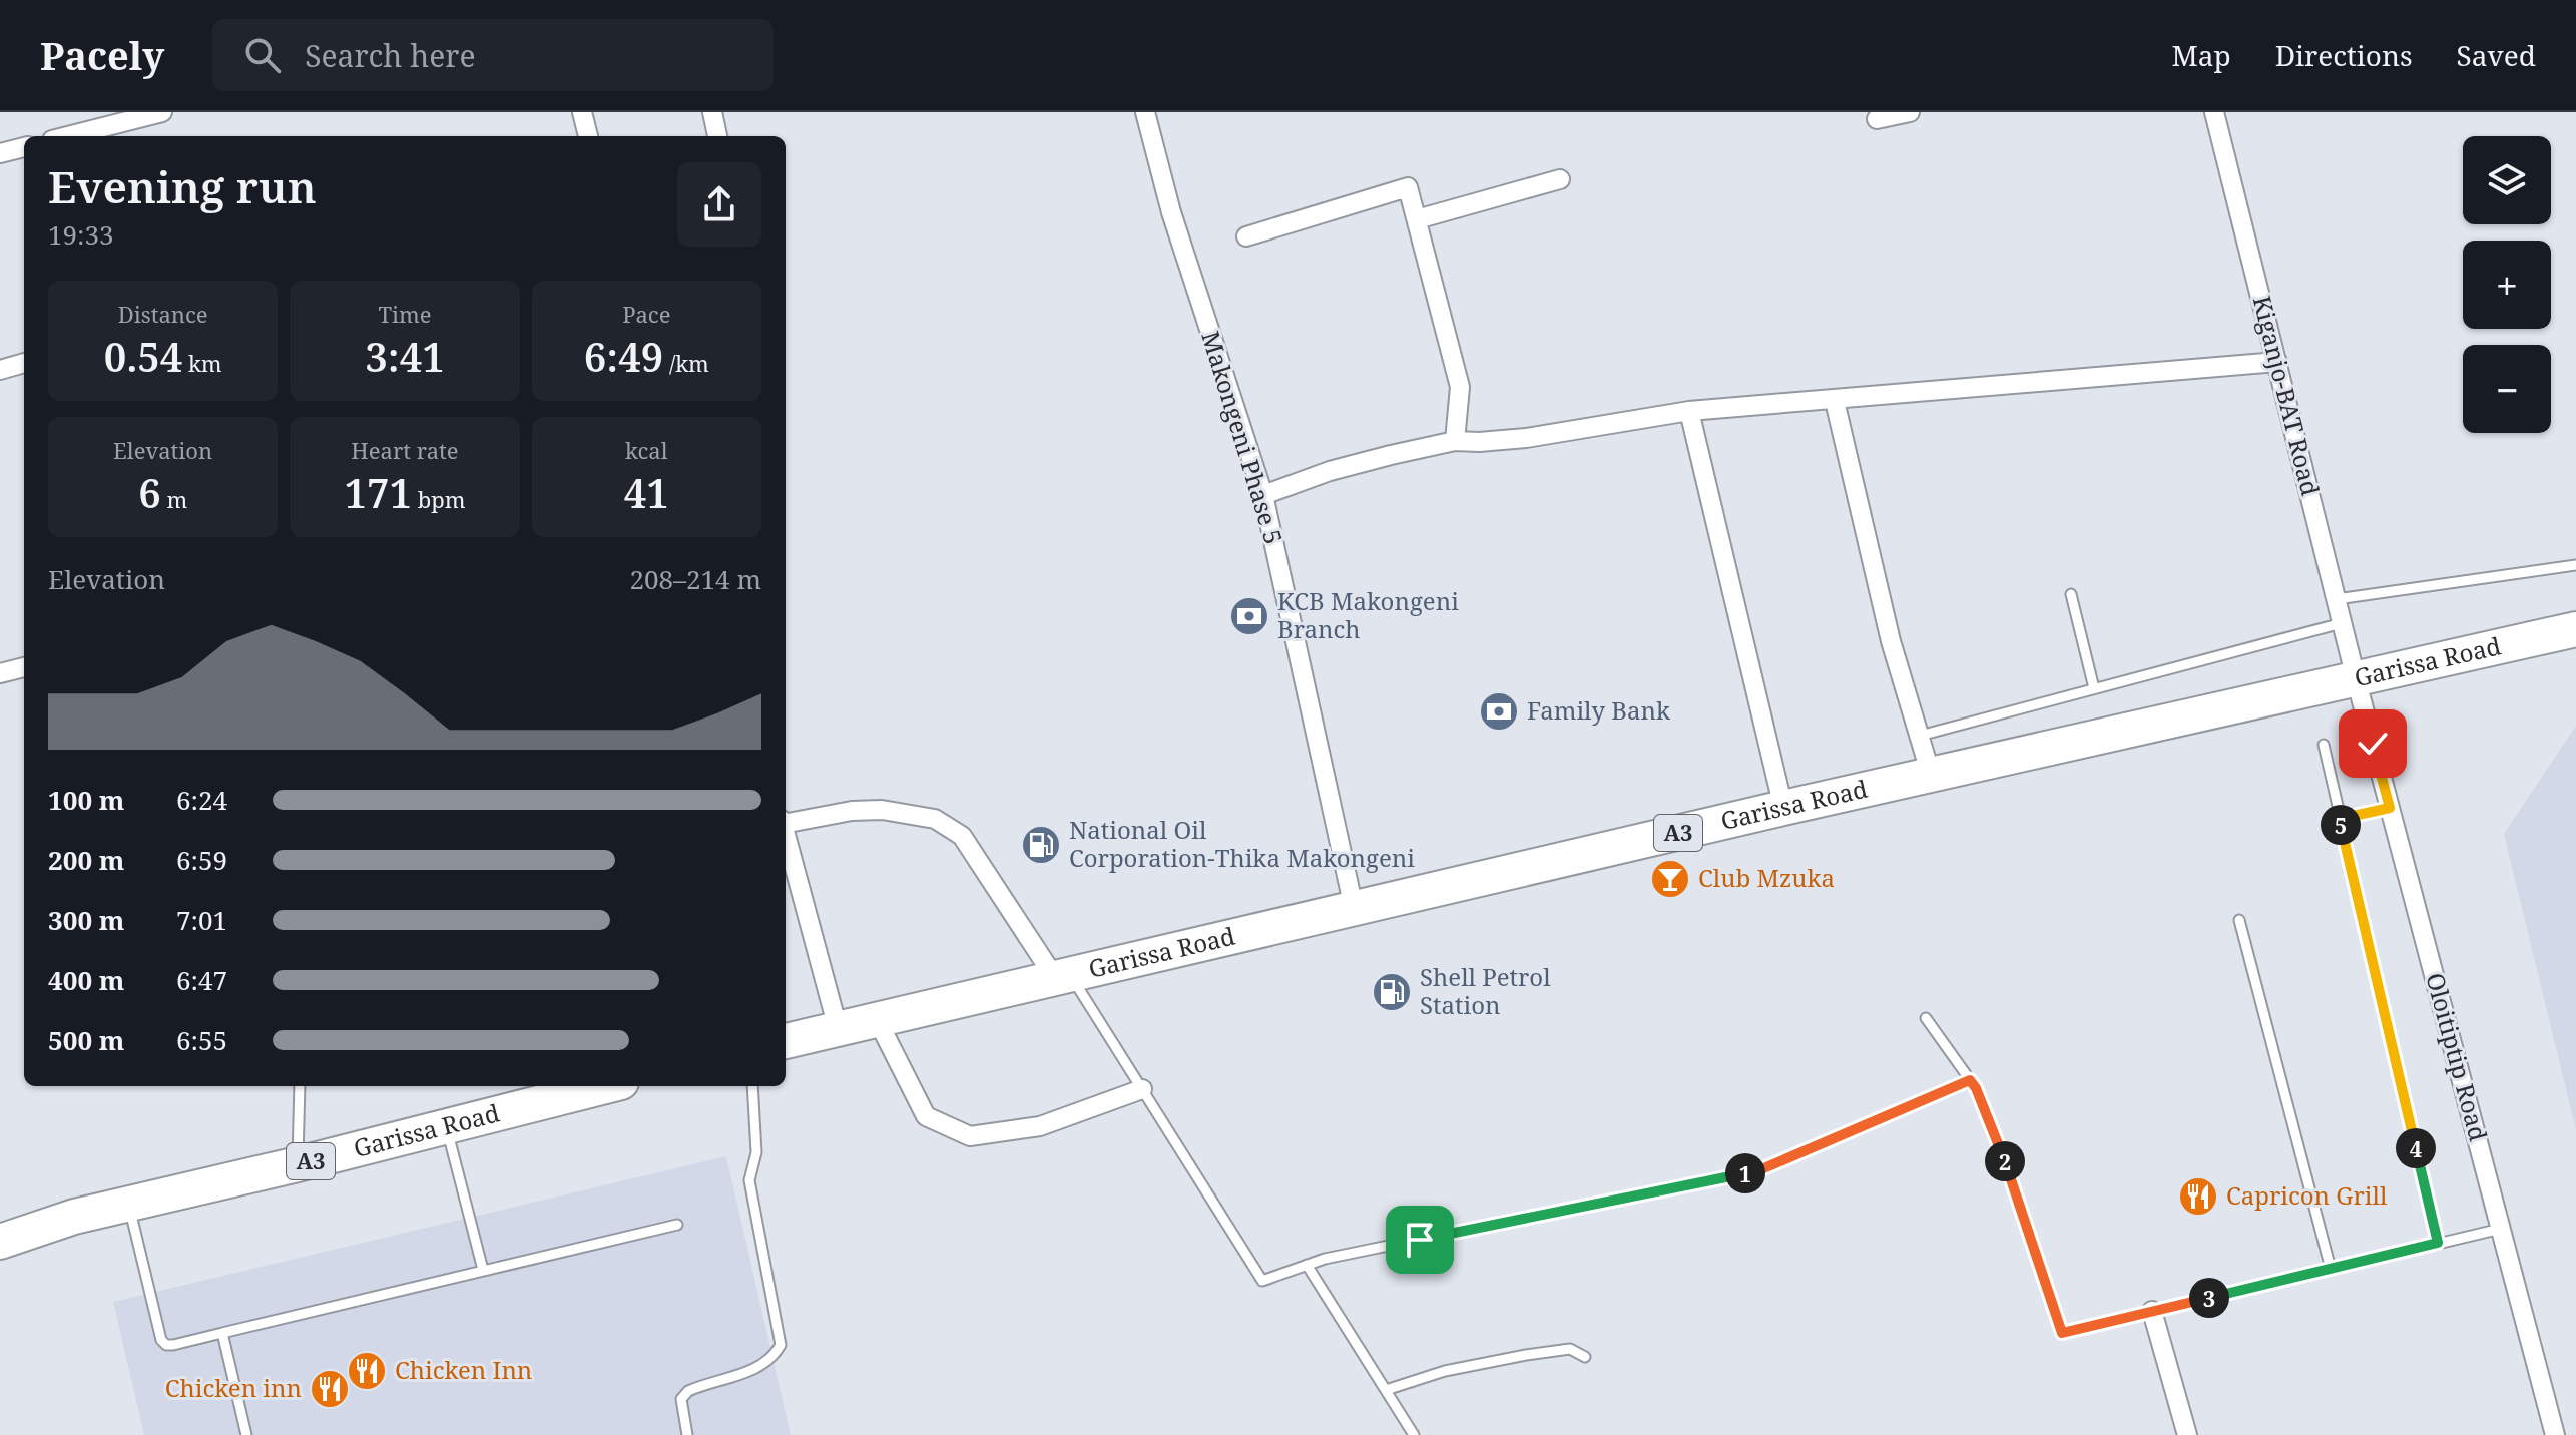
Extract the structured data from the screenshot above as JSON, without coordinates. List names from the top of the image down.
{
  "streets": {
    "highway": ["Garissa Road", "A3"],
    "street": ["Kiganjo-BAT Road", "Makongeni Phase 5", "Oloitiptip Road"]
  },
  "crossings": [
    ["Kiganjo-BAT Road", "Garissa Road"],
    ["Kiganjo-BAT Road", "Oloitiptip Road"],
    ["Makongeni Phase 5", "Garissa Road"],
    ["Garissa Road", "Oloitiptip Road"]
  ],
  "places": {
    "bank": ["KCB Makongeni Branch", "Family Bank"],
    "fuel station": ["National Oil Corporation-Thika Makongeni", "Shell Petrol Station"],
    "bar": ["Club Mzuka"],
    "restaurant": ["Capricon Grill", "Chicken Inn", "Chicken inn"]
  },
  "page": {
    "header": "Pacely",
    "search": "Search here",
    "nav": ["Map", "Directions", "Saved"],
    "map_buttons": ["+", "−"],
    "heading": ["Evening run", "19:33"],
    "stats": [
      ["Distance", "0.54 km"],
      ["Time", "3:41"],
      ["Pace", "6:49 /km"],
      ["Elevation", "6 m"],
      ["Heart rate", "171 bpm"],
      ["kcal", "41"]
    ],
    "chart": ["Elevation", "208–214 m"],
    "list": [
      {
        "name": "100 m",
        "note": "6:24"
      },
      {
        "name": "200 m",
        "note": "6:59"
      },
      {
        "name": "300 m",
        "note": "7:01"
      },
      {
        "name": "400 m",
        "note": "6:47"
      },
      {
        "name": "500 m",
        "note": "6:55"
      }
    ],
    "pins": [
      "5",
      "4",
      "2",
      "1",
      "3"
    ]
  }
}
